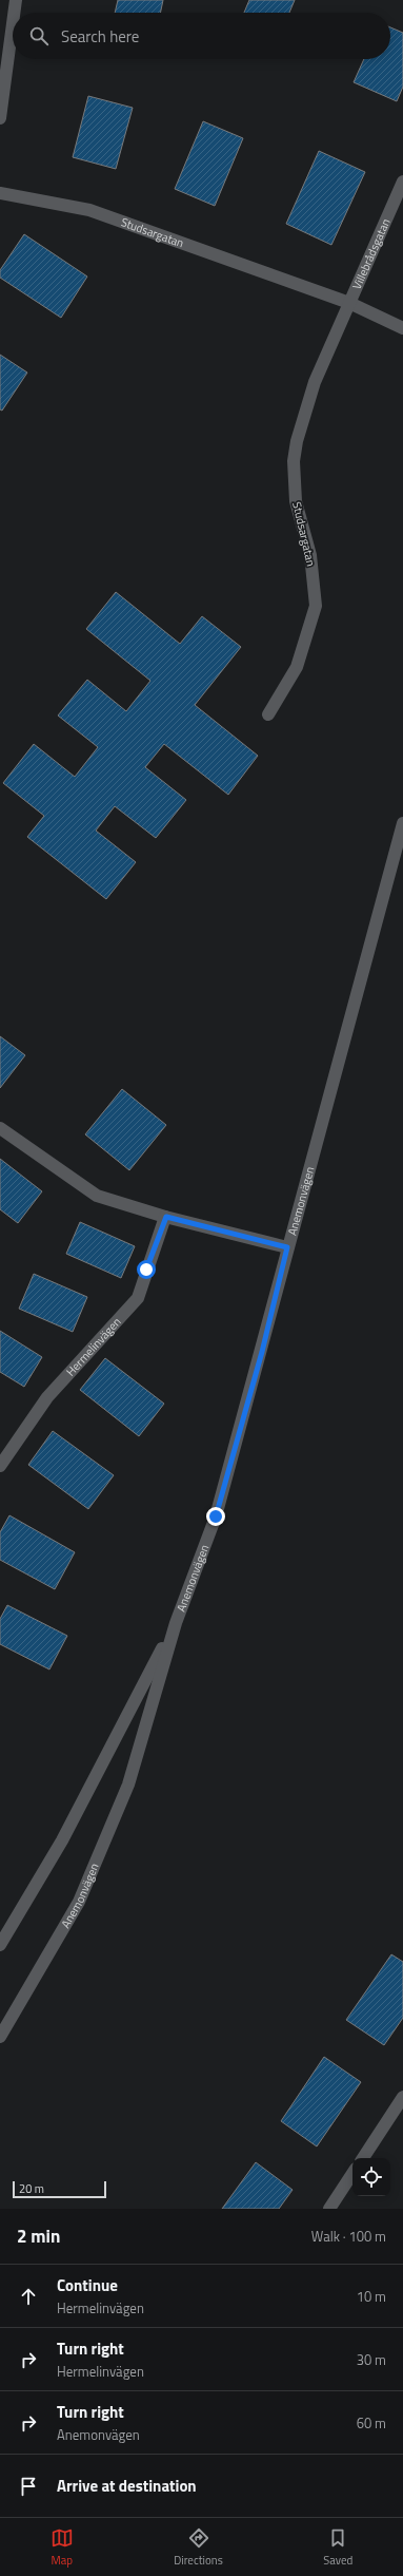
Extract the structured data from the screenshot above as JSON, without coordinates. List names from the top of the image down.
{
  "streets": {
    "street": [
      "Studsargatan",
      "Villebrådsgatan",
      "Anemonvägen",
      "Hermelinvägen"
    ]
  },
  "crossings": [
    ["Studsargatan", "Villebrådsgatan"]
  ],
  "scale_bar": "20 m",
  "page": {
    "search": "Search here",
    "scale": "20 m",
    "heading": ["2 min", "Walk · 100 m"],
    "list": [
      ["Continue", "Hermelinvägen", "10 m"],
      ["Turn right", "Hermelinvägen", "30 m"],
      ["Turn right", "Anemonvägen", "60 m"],
      "Arrive at destination"
    ],
    "nav": ["Map", "Directions", "Saved"]
  }
}
